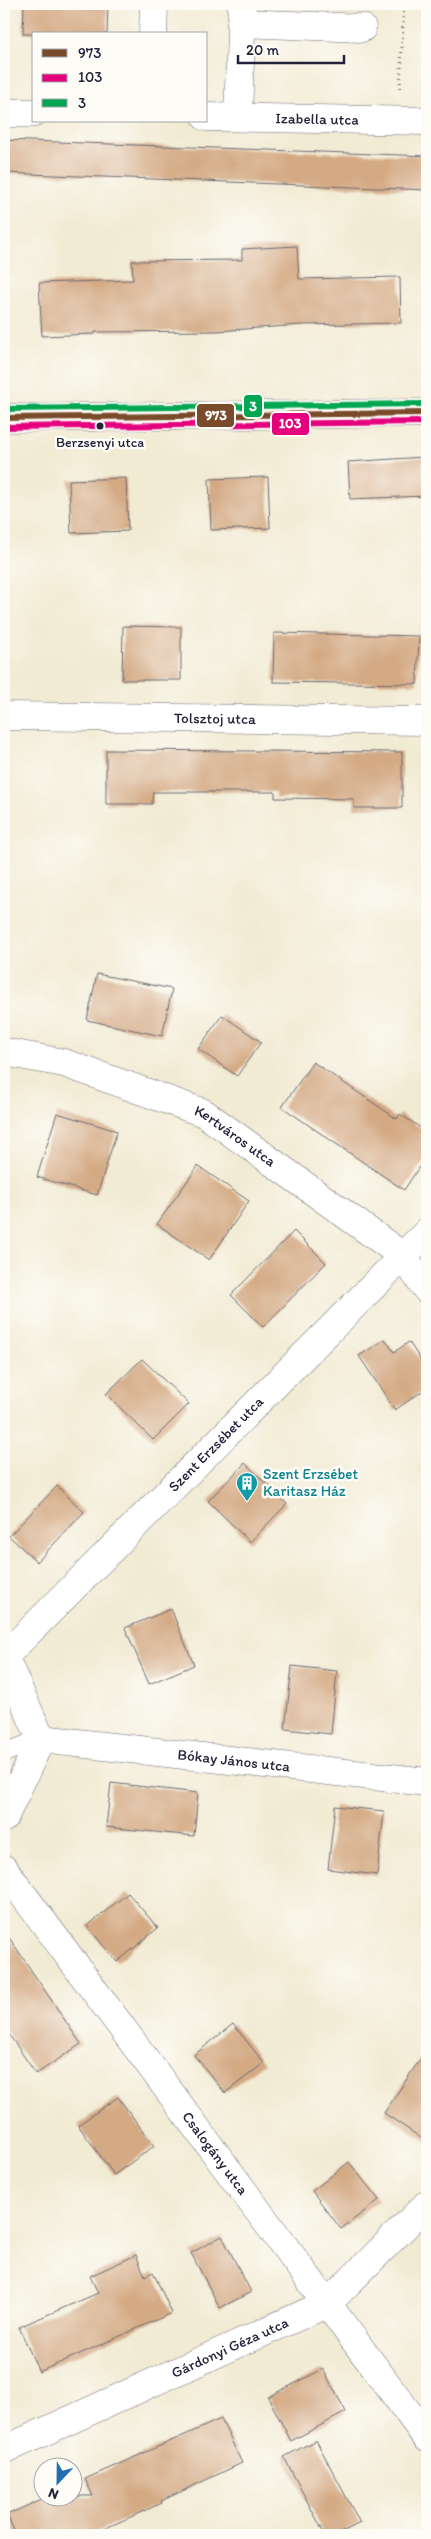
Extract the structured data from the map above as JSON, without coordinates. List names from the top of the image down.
{
  "streets": {
    "street": [
      "Izabella utca",
      "Tolsztoj utca",
      "Kertváros utca",
      "Szent Erzsébet utca",
      "Bókay János utca",
      "Csalogány utca",
      "Gárdonyi Géza utca"
    ]
  },
  "crossings": [
    ["Kertváros utca", "Szent Erzsébet utca"],
    ["Csalogány utca", "Gárdonyi Géza utca"]
  ],
  "places": {
    "other": ["Berzsenyi utca"],
    "building": ["Szent Erzsébet Karitasz Ház"]
  },
  "lines": ["transit line 3", "transit line 973", "transit line 103"],
  "legend": ["973", "103", "3"],
  "scale_bar": "20 m",
  "north": "bottom"
}
